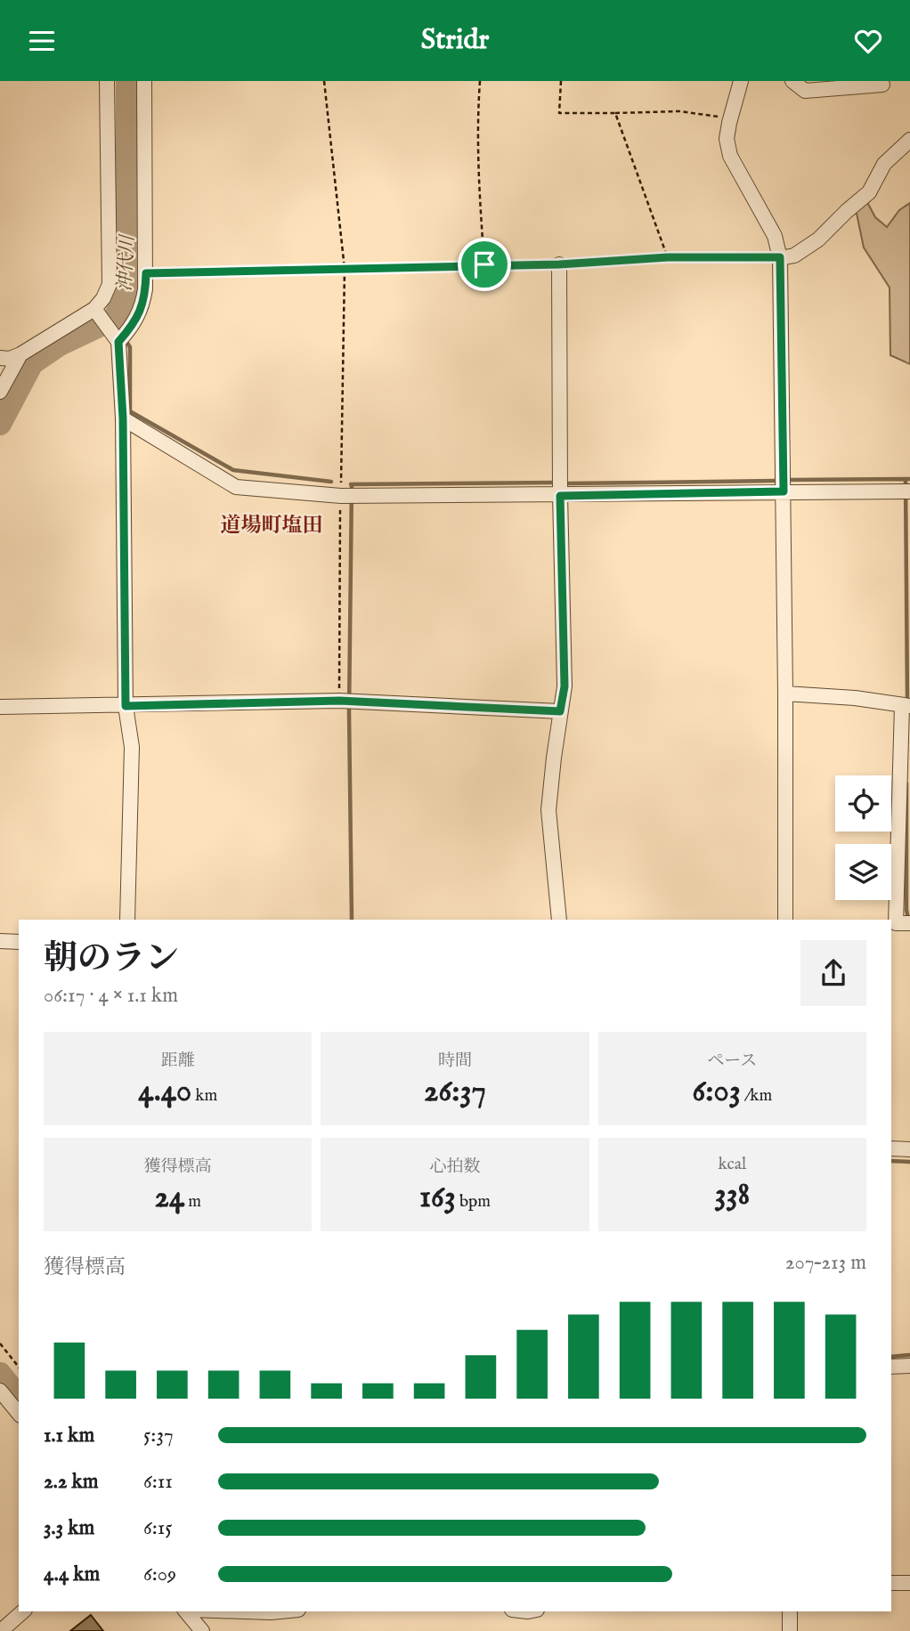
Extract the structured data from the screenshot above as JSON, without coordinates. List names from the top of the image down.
{
  "districts": ["道場町塩田"],
  "water": ["沖代川"],
  "page": {
    "header": "Stridr",
    "heading": ["朝のラン", "06:17 · 4 × 1.1 km"],
    "stats": [
      ["距離", "4.40 km"],
      ["時間", "26:37"],
      ["ペース", "6:03 /km"],
      ["獲得標高", "24 m"],
      ["心拍数", "163 bpm"],
      ["kcal", "338"]
    ],
    "chart": ["獲得標高", "207–213 m"],
    "list": [
      {
        "name": "1.1 km",
        "note": "5:37"
      },
      {
        "name": "2.2 km",
        "note": "6:11"
      },
      {
        "name": "3.3 km",
        "note": "6:15"
      },
      {
        "name": "4.4 km",
        "note": "6:09"
      }
    ]
  }
}
